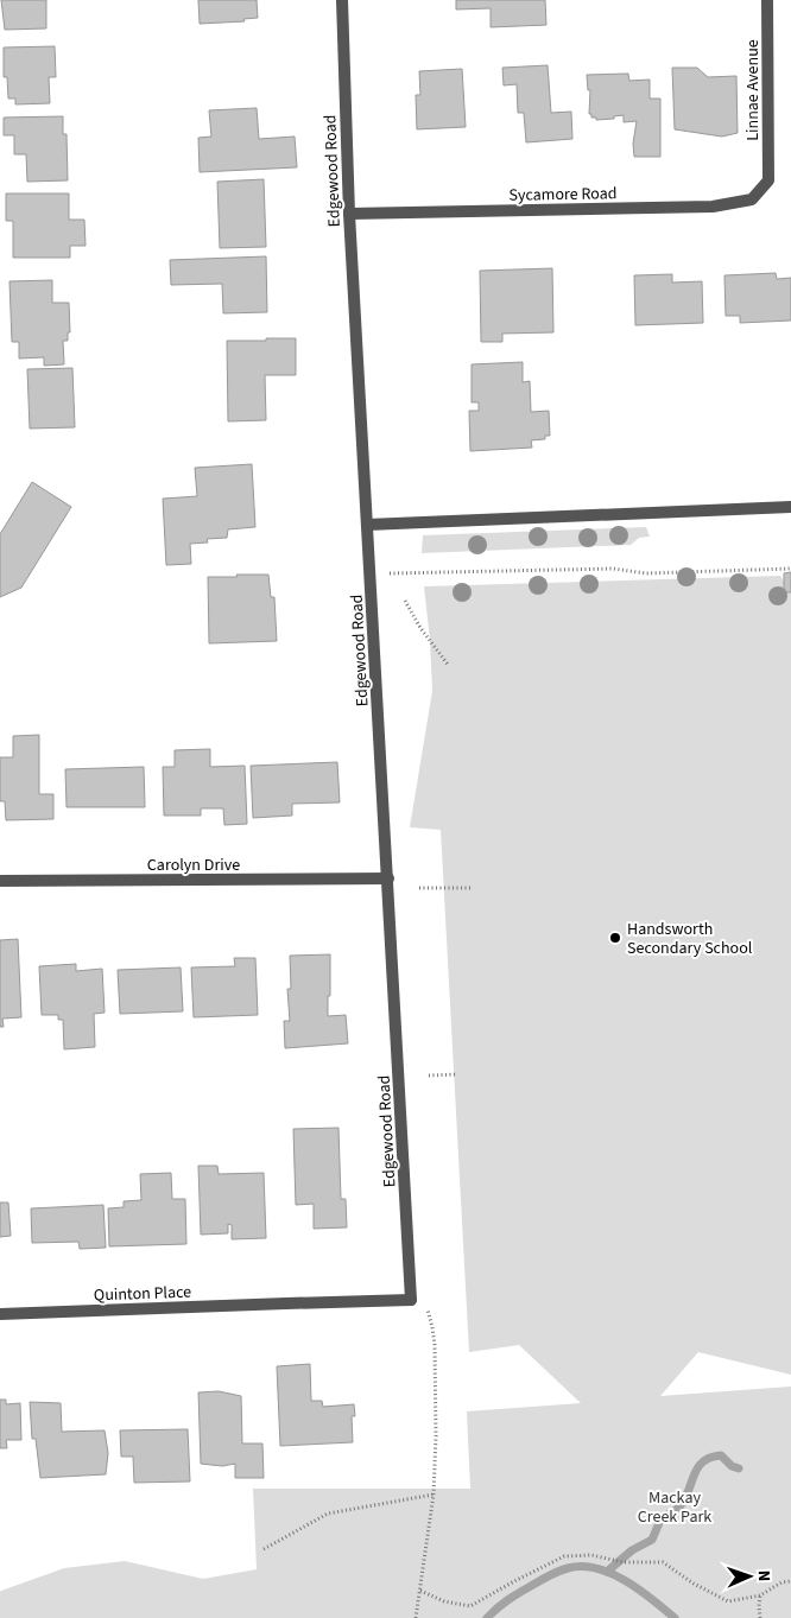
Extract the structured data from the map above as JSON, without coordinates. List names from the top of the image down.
{
  "streets": {
    "street": [
      "Linnae Avenue",
      "Edgewood Road",
      "Sycamore Road",
      "Carolyn Drive",
      "Quinton Place"
    ]
  },
  "crossings": [
    ["Linnae Avenue", "Sycamore Road"],
    ["Edgewood Road", "Sycamore Road"],
    ["Edgewood Road", "Carolyn Drive"],
    ["Edgewood Road", "Quinton Place"]
  ],
  "parks": ["Mackay Creek Park"],
  "places": ["Handsworth Secondary School"],
  "north": "right"
}
